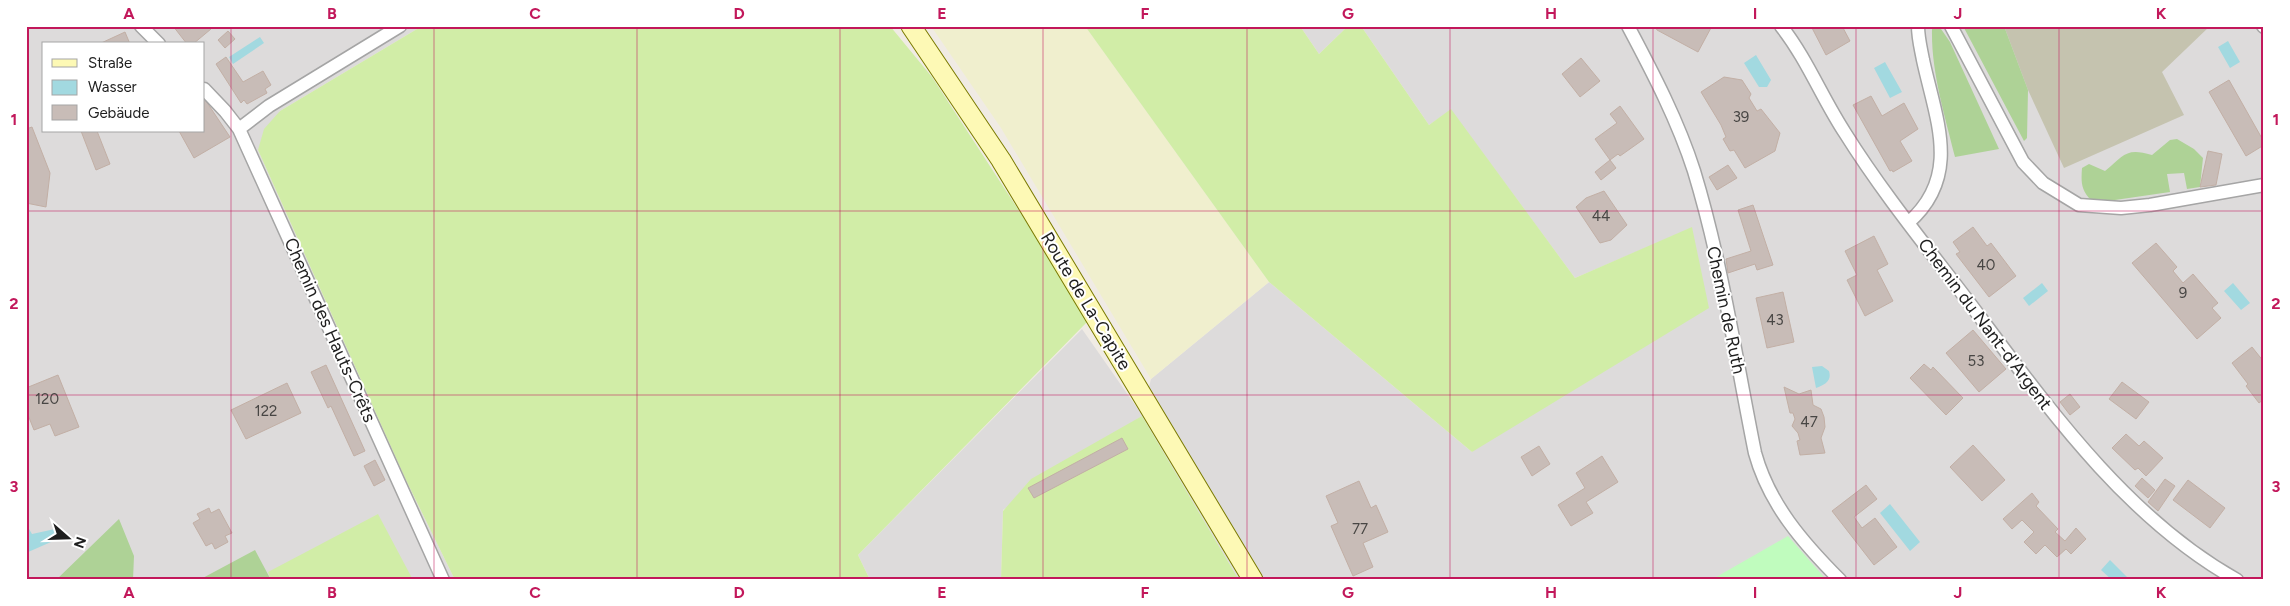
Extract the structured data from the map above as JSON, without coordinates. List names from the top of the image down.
{
  "streets": {
    "street": [
      "Route de La-Capite",
      "Chemin de Ruth",
      "Chemin du Nant-d'Argent",
      "Chemin des Hauts-Crêts"
    ]
  },
  "house_numbers": [
    "39",
    "44",
    "40",
    "9",
    "43",
    "53",
    "120",
    "122",
    "47",
    "77"
  ],
  "legend": ["Straße", "Wasser", "Gebäude"],
  "north": "right",
  "grid": {
    "columns": [
      "A",
      "B",
      "C",
      "D",
      "E",
      "F",
      "G",
      "H",
      "I",
      "J",
      "K"
    ],
    "rows": ["1", "2", "3"]
  }
}
